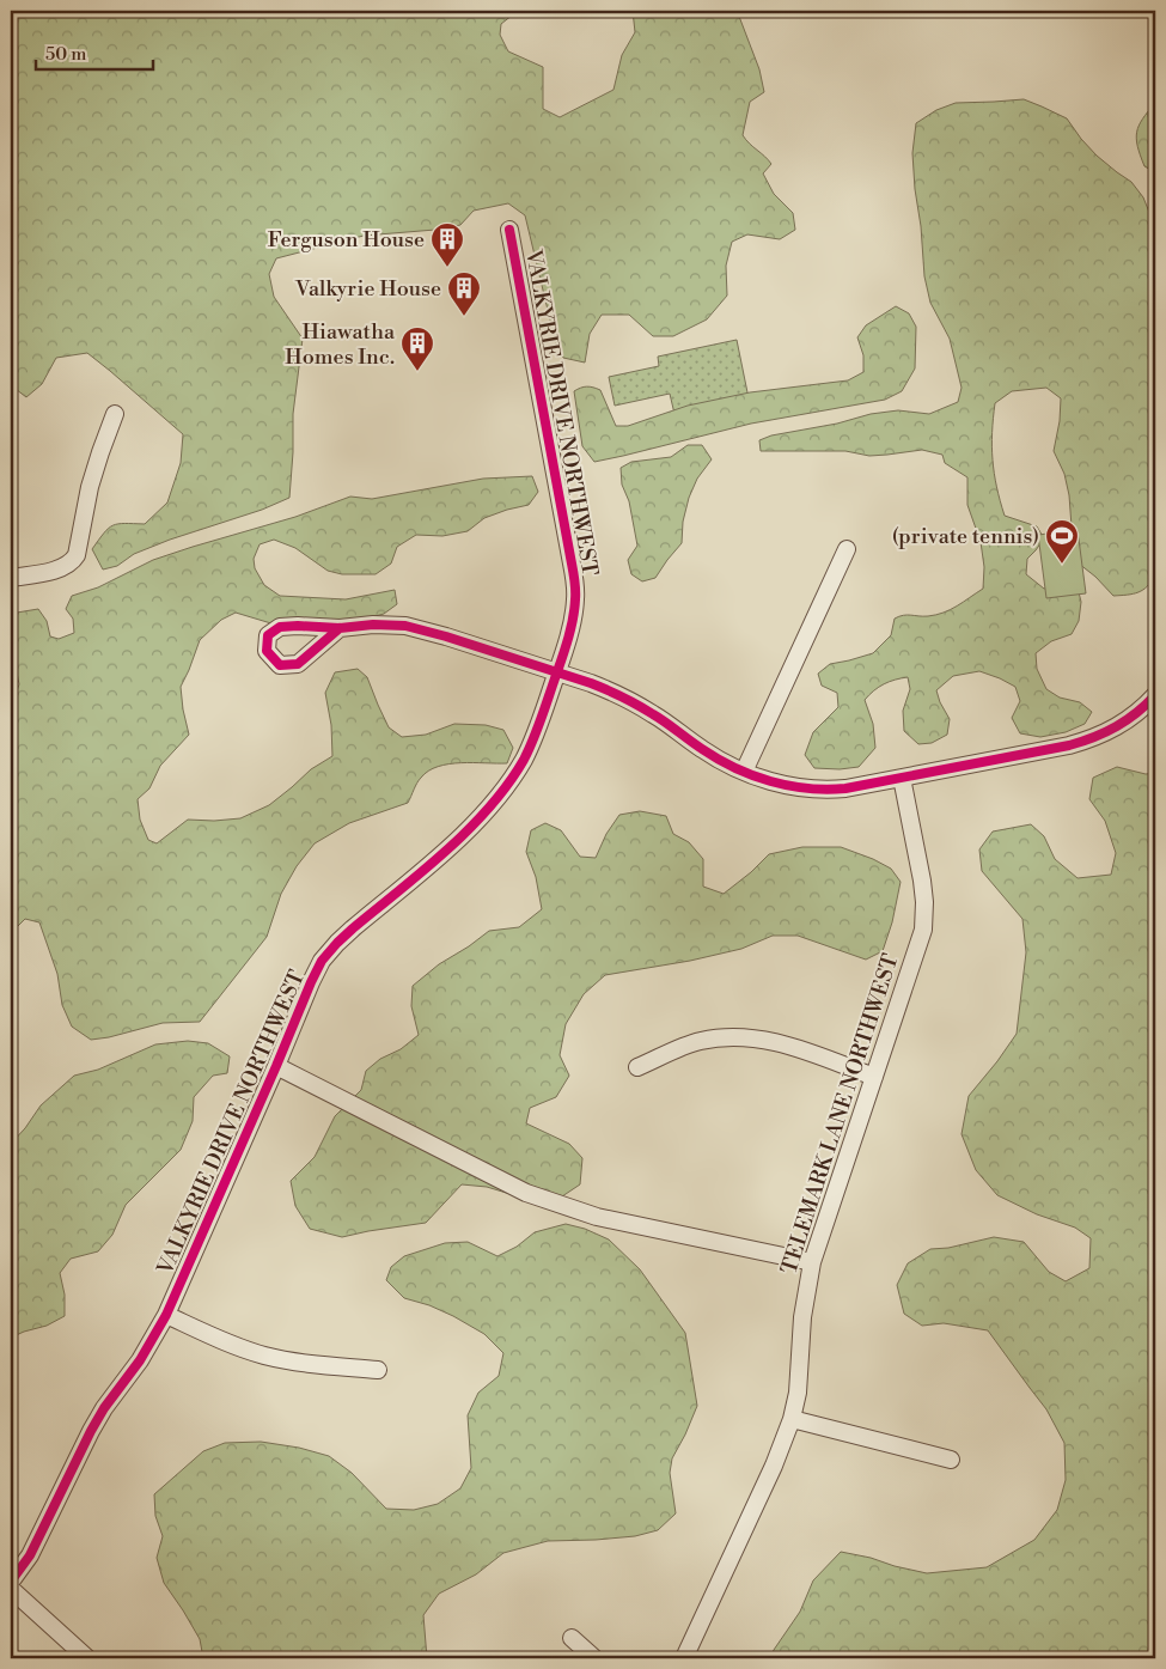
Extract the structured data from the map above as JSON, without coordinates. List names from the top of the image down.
{
  "streets": {
    "street": ["VALKYRIE DRIVE NORTHWEST", "TELEMARK LANE NORTHWEST"]
  },
  "places": {
    "building": ["Ferguson House", "Valkyrie House", "Hiawatha Homes Inc."],
    "sports": ["(private tennis)"]
  },
  "scale_bar": "50 m"
}
